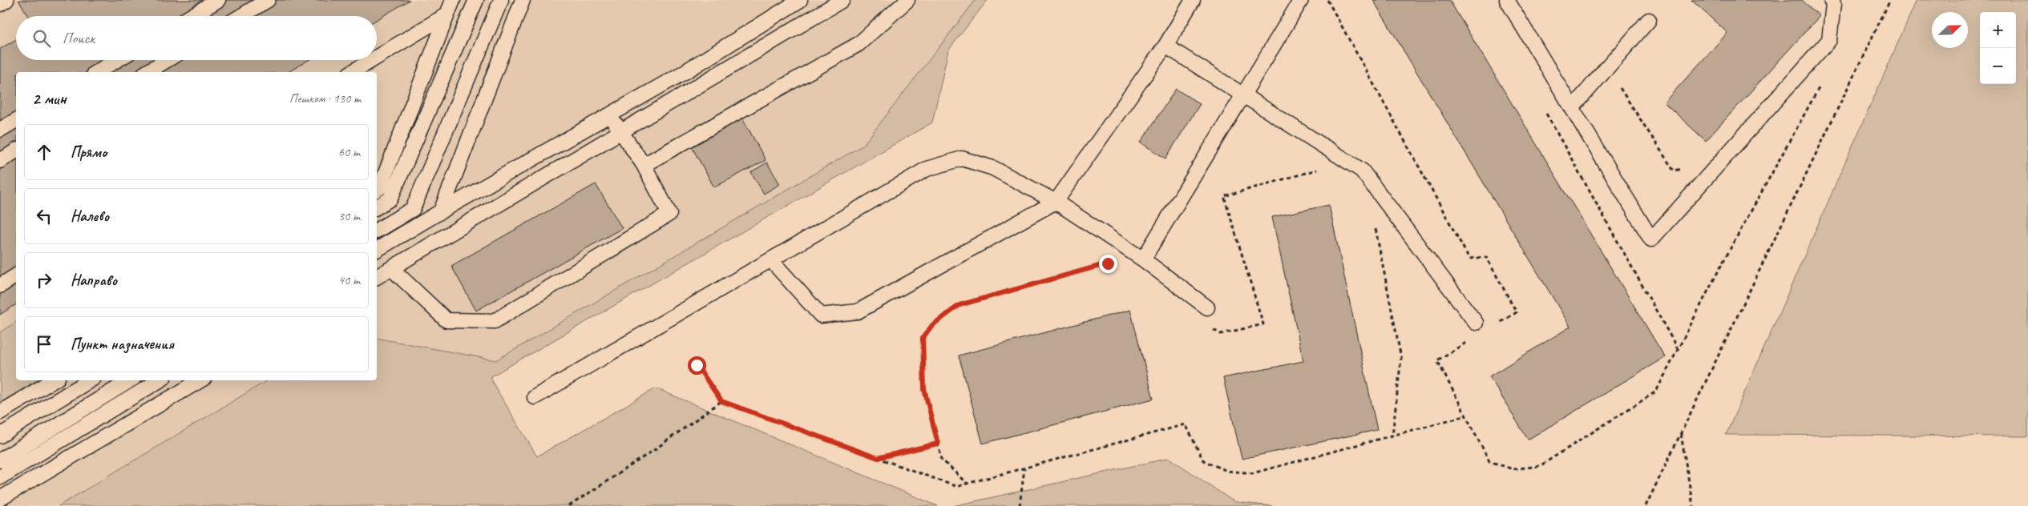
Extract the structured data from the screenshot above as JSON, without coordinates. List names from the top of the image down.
{
  "north": "top right",
  "page": {
    "map_buttons": ["+", "−"],
    "search": "Поиск",
    "heading": ["2 мин", "Пешком · 130 m"],
    "list": [
      ["Прямо", "60 m"],
      ["Налево", "30 m"],
      ["Направо", "40 m"],
      "Пункт назначения"
    ]
  }
}
